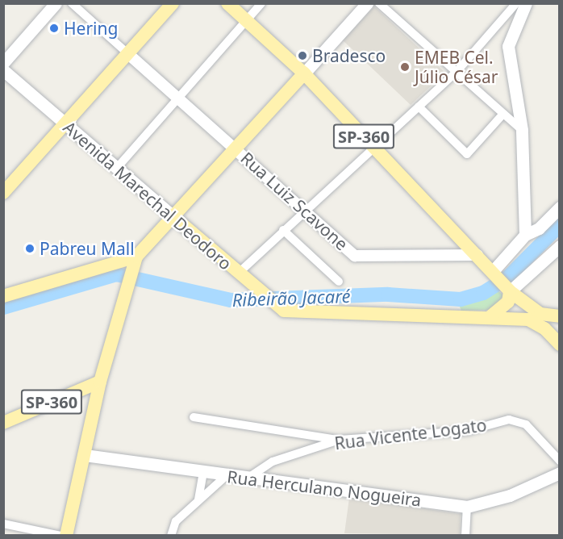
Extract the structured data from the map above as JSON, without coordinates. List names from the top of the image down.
{
  "streets": {
    "main road": ["SP-360", "Avenida Marechal Deodoro", "Rua Herculano Nogueira"],
    "street": ["Rua Luiz Scavone", "Rua Vicente Logato"]
  },
  "crossings": [
    ["SP-360", "Avenida Marechal Deodoro"],
    ["SP-360", "Rua Luiz Scavone"],
    ["Rua Vicente Logato", "Rua Herculano Nogueira"]
  ],
  "water": ["Ribeirão Jacaré"],
  "places": [
    "Hering",
    "Bradesco",
    "EMEB Cel. Júlio César",
    "Pabreu Mall"
  ]
}
